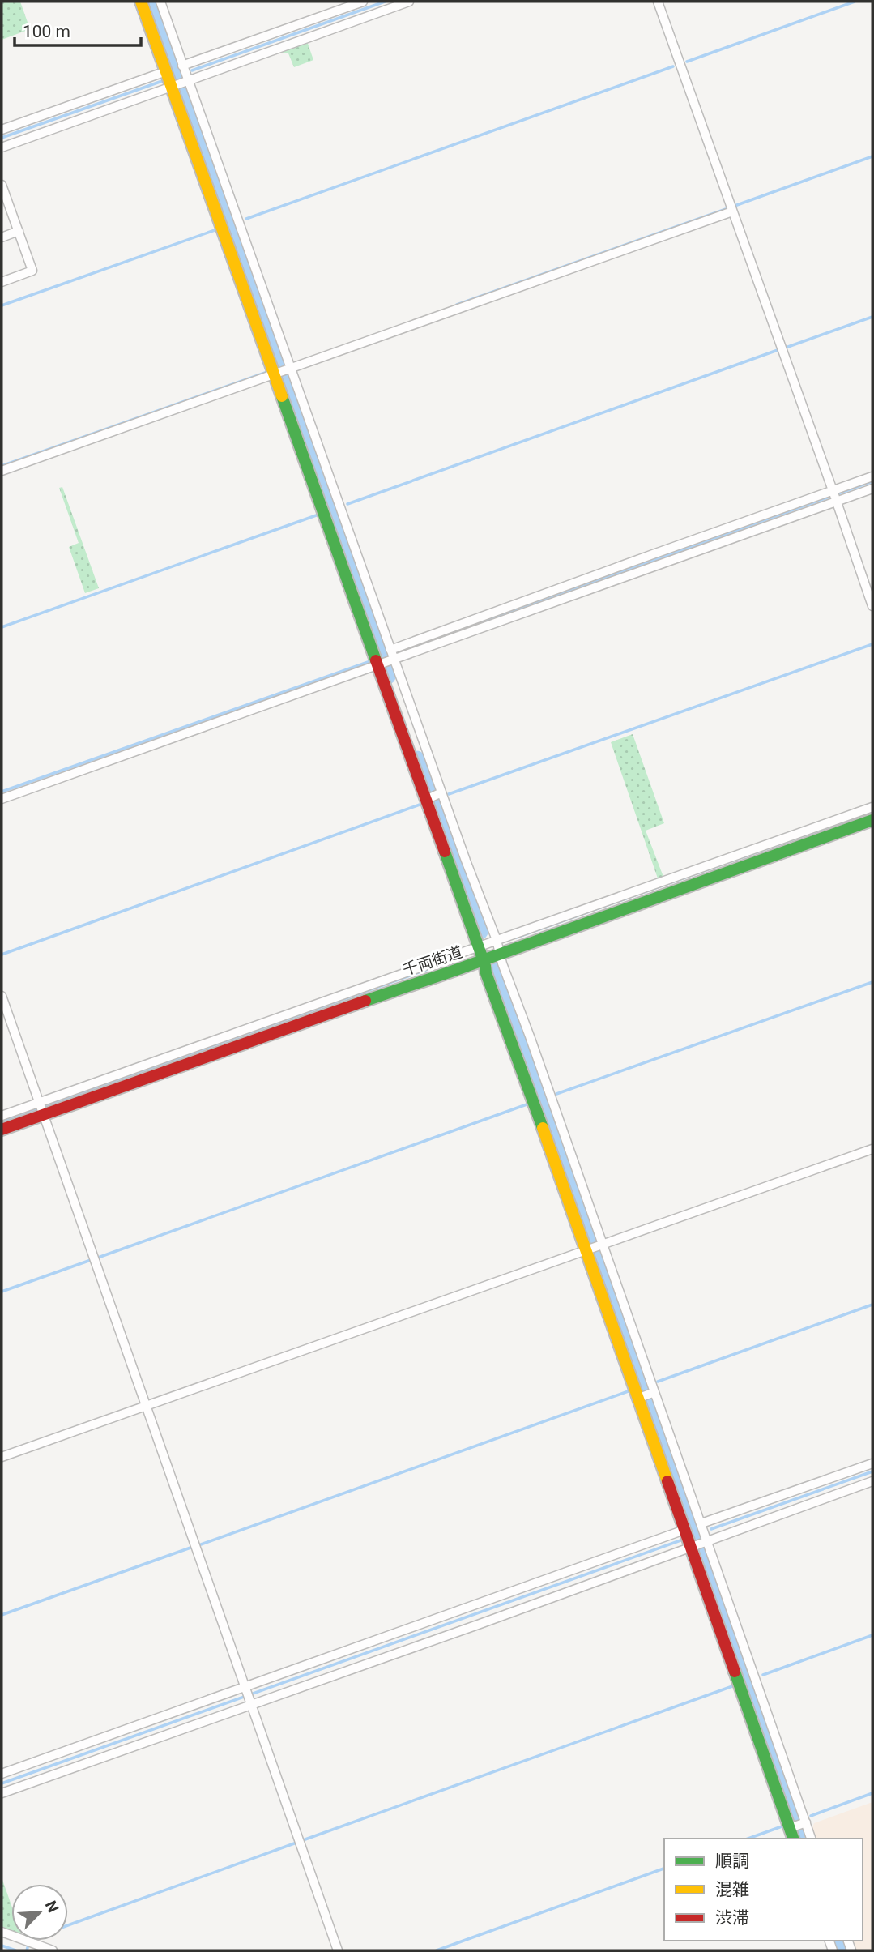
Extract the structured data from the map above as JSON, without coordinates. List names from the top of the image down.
{
  "streets": {
    "street": ["千両街道"]
  },
  "legend": ["順調", "混雑", "渋滞"],
  "scale_bar": "100 m",
  "north": "top right"
}
